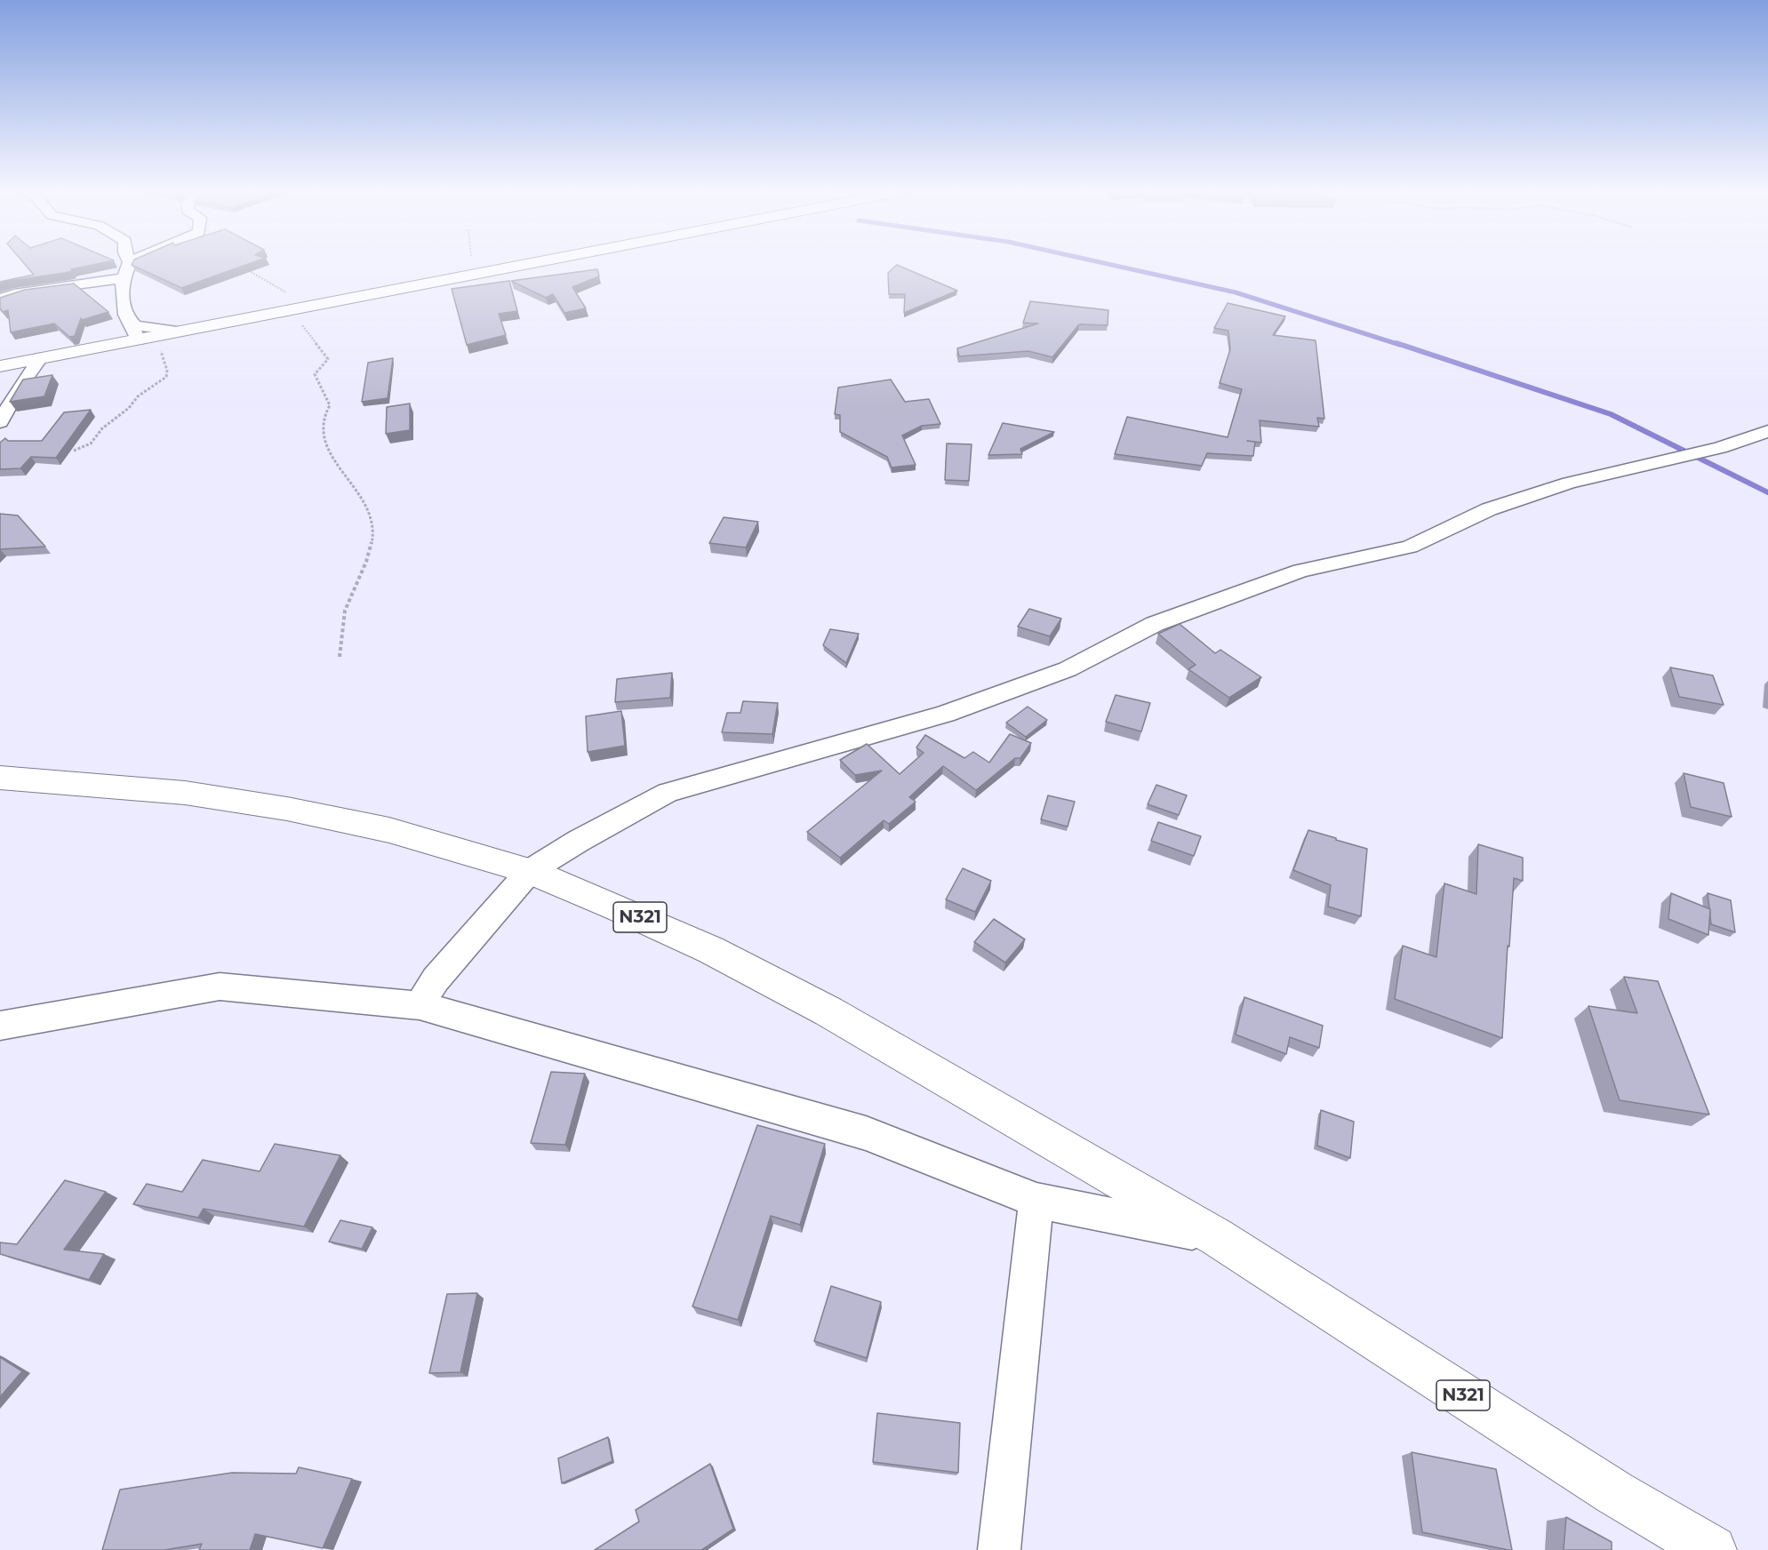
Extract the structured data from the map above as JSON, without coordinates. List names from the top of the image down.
{
  "streets": {
    "main road": ["N321"]
  }
}
